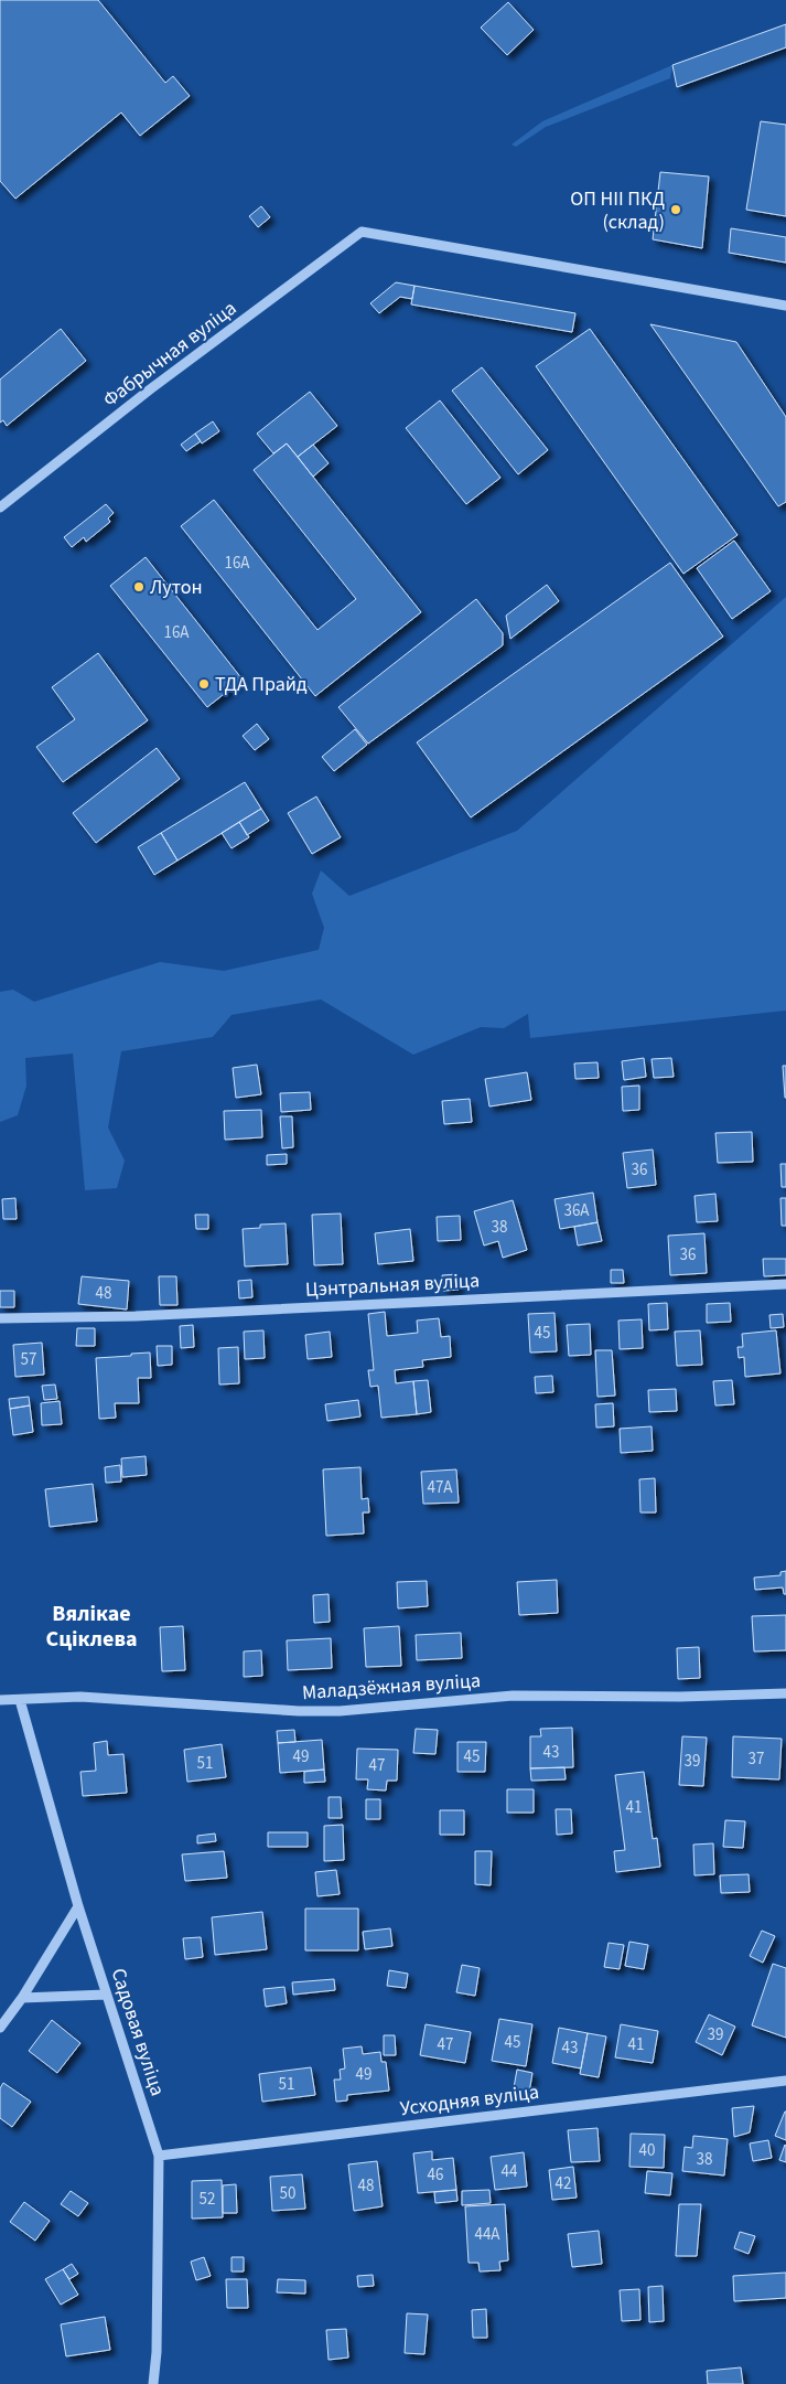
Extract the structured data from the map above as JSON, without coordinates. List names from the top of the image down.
{
  "streets": {
    "street": [
      "Фабрычная вуліца",
      "Цэнтральная вуліца",
      "Маладзёжная вуліца",
      "Садовая вуліца",
      "Усходняя вуліца"
    ]
  },
  "crossings": [
    ["Маладзёжная вуліца", "Садовая вуліца"],
    ["Садовая вуліца", "Усходняя вуліца"]
  ],
  "districts": ["Вялікае Сціклева"],
  "places": ["ОП НII ПКД (склад)", "Лутон", "ТДА Прайд"],
  "house_numbers": [
    "16А",
    "16А",
    "36",
    "36А",
    "38",
    "36",
    "48",
    "45",
    "57",
    "47А",
    "43",
    "49",
    "45",
    "37",
    "39",
    "51",
    "47",
    "41",
    "39",
    "45",
    "47",
    "41",
    "43",
    "49",
    "51",
    "40",
    "38",
    "44",
    "46",
    "42",
    "48",
    "50",
    "52",
    "44А"
  ]
}
